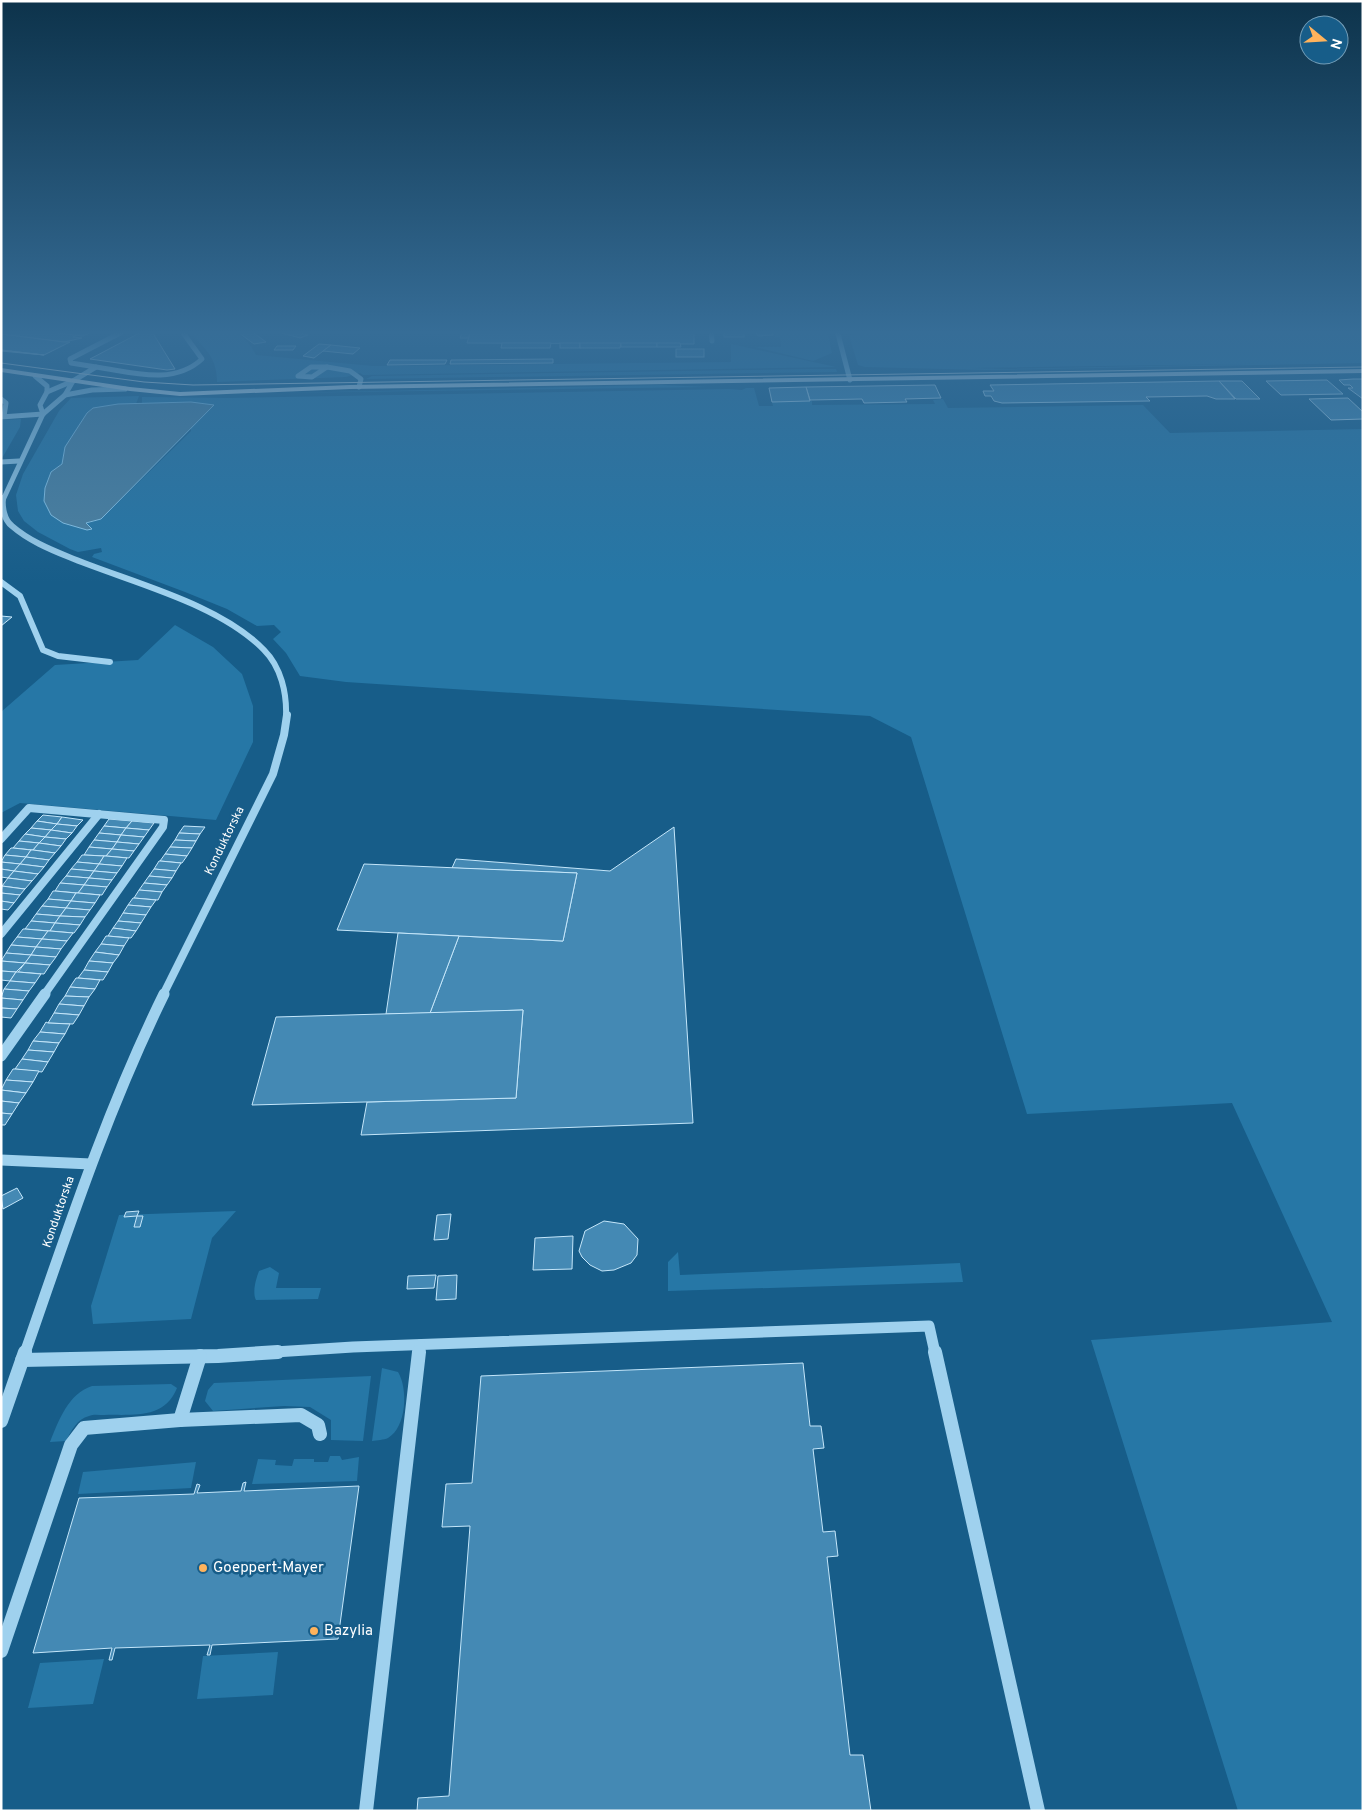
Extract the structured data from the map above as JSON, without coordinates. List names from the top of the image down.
{
  "streets": {
    "street": ["Konduktorska"]
  },
  "places": ["Goeppert-Mayer", "Bazylia"],
  "north": "right"
}
